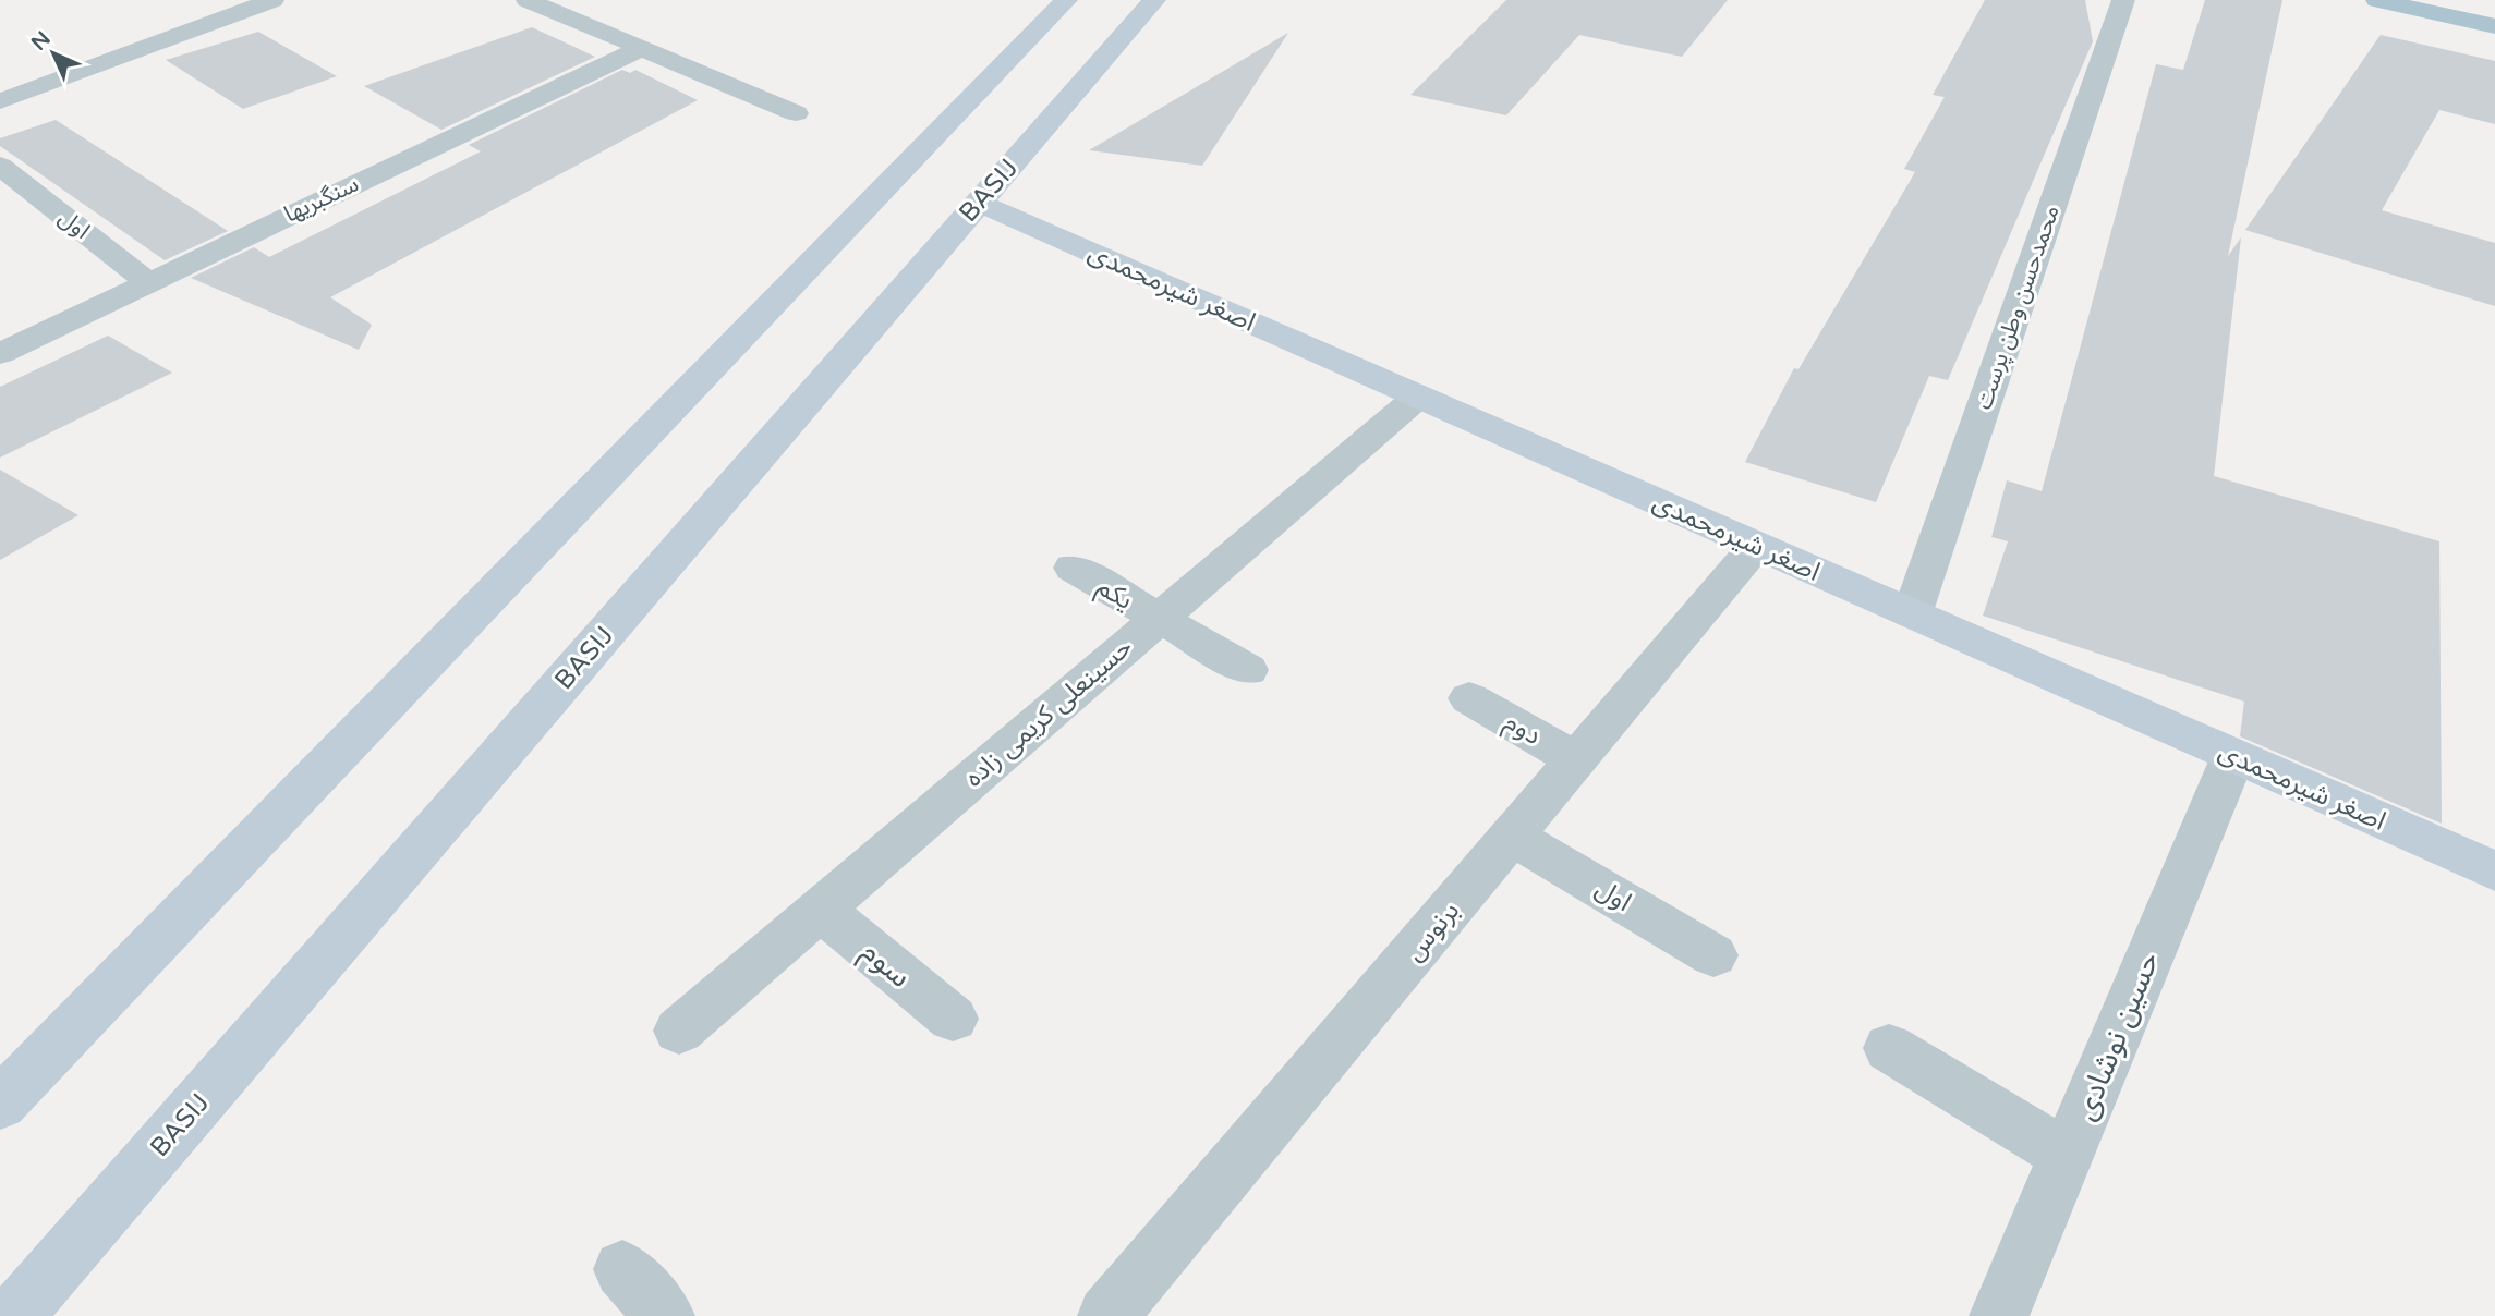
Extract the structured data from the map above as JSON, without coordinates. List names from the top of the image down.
{
  "streets": {
    "main road": ["BASIJ", "اصغر شیرمحمدی"],
    "street": [
      "سنگبریها",
      "اول",
      "محمدحسن وطن پرست",
      "یکم",
      "حسینعلی کریمی زاده",
      "دوم",
      "برنوس",
      "سوم",
      "حسین نوشادی"
    ]
  },
  "crossings": [
    ["BASIJ", "اصغر شیرمحمدی"],
    ["سنگبریها", "اول"],
    ["اول", "برنوس"],
    ["اصغر شیرمحمدی", "محمدحسن وطن پرست"],
    ["اصغر شیرمحمدی", "حسینعلی کریمی زاده"],
    ["اصغر شیرمحمدی", "برنوس"],
    ["اصغر شیرمحمدی", "حسین نوشادی"],
    ["یکم", "حسینعلی کریمی زاده"],
    ["حسینعلی کریمی زاده", "سوم"],
    ["دوم", "برنوس"]
  ],
  "north": "top left"
}
